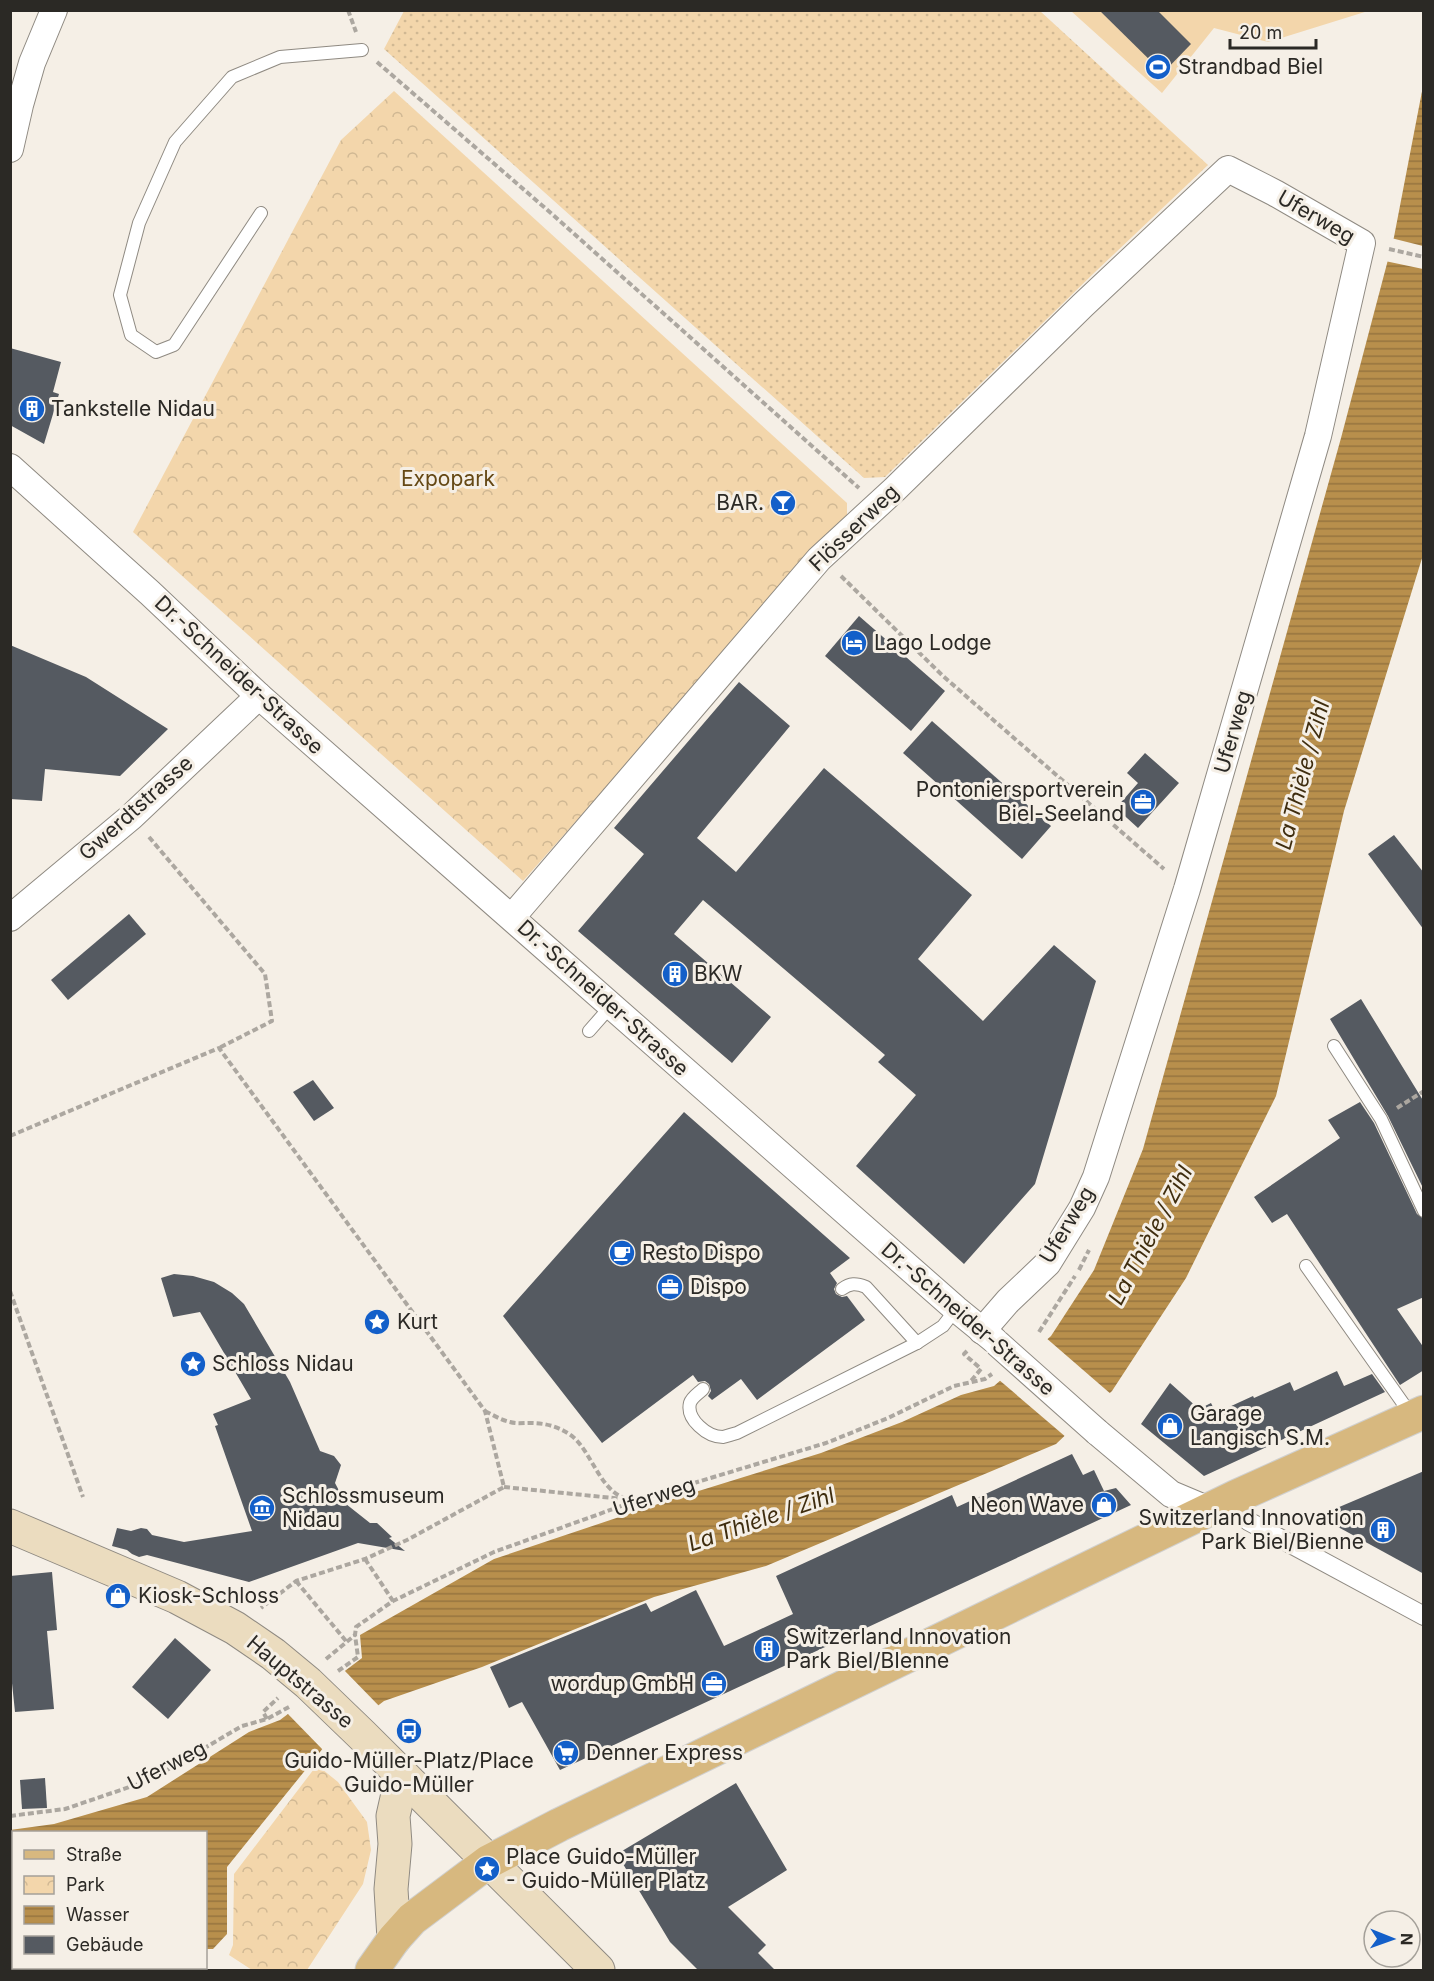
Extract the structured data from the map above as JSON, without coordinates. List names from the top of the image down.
{
  "streets": {
    "main road": ["Hauptstrasse"],
    "street": [
      "Uferweg",
      "Flösserweg",
      "Dr.-Schneider-Strasse",
      "Gwerdtstrasse"
    ]
  },
  "crossings": [
    ["Uferweg", "Flösserweg"],
    ["Uferweg", "Dr.-Schneider-Strasse"],
    ["Flösserweg", "Dr.-Schneider-Strasse"],
    ["Dr.-Schneider-Strasse", "Gwerdtstrasse"]
  ],
  "water": ["La Thièle / Zihl"],
  "parks": ["Expopark"],
  "places": {
    "sports": ["Strandbad Biel"],
    "building": [
      "Tankstelle Nidau",
      "BKW",
      "Switzerland Innovation Park Biel/Bienne",
      "Switzerland Innovation Park Biel/BIenne"
    ],
    "bar": ["BAR."],
    "hotel": ["Lago Lodge"],
    "office": ["Pontoniersportverein Biel-Seeland", "Dispo", "wordup GmbH"],
    "cafe": ["Resto Dispo"],
    "place": ["Kurt", "Schloss Nidau", "Place Guido-Müller - Guido-Müller Platz"],
    "shop": ["Garage Langisch S.M.", "Neon Wave", "Kiosk-Schloss"],
    "museum": ["Schlossmuseum Nidau"],
    "bus stop": ["Guido-Müller-Platz/Place Guido-Müller"],
    "supermarket": ["Denner Express"]
  },
  "legend": [
    "Straße",
    "Park",
    "Wasser",
    "Gebäude"
  ],
  "scale_bar": "20 m",
  "north": "right"
}
